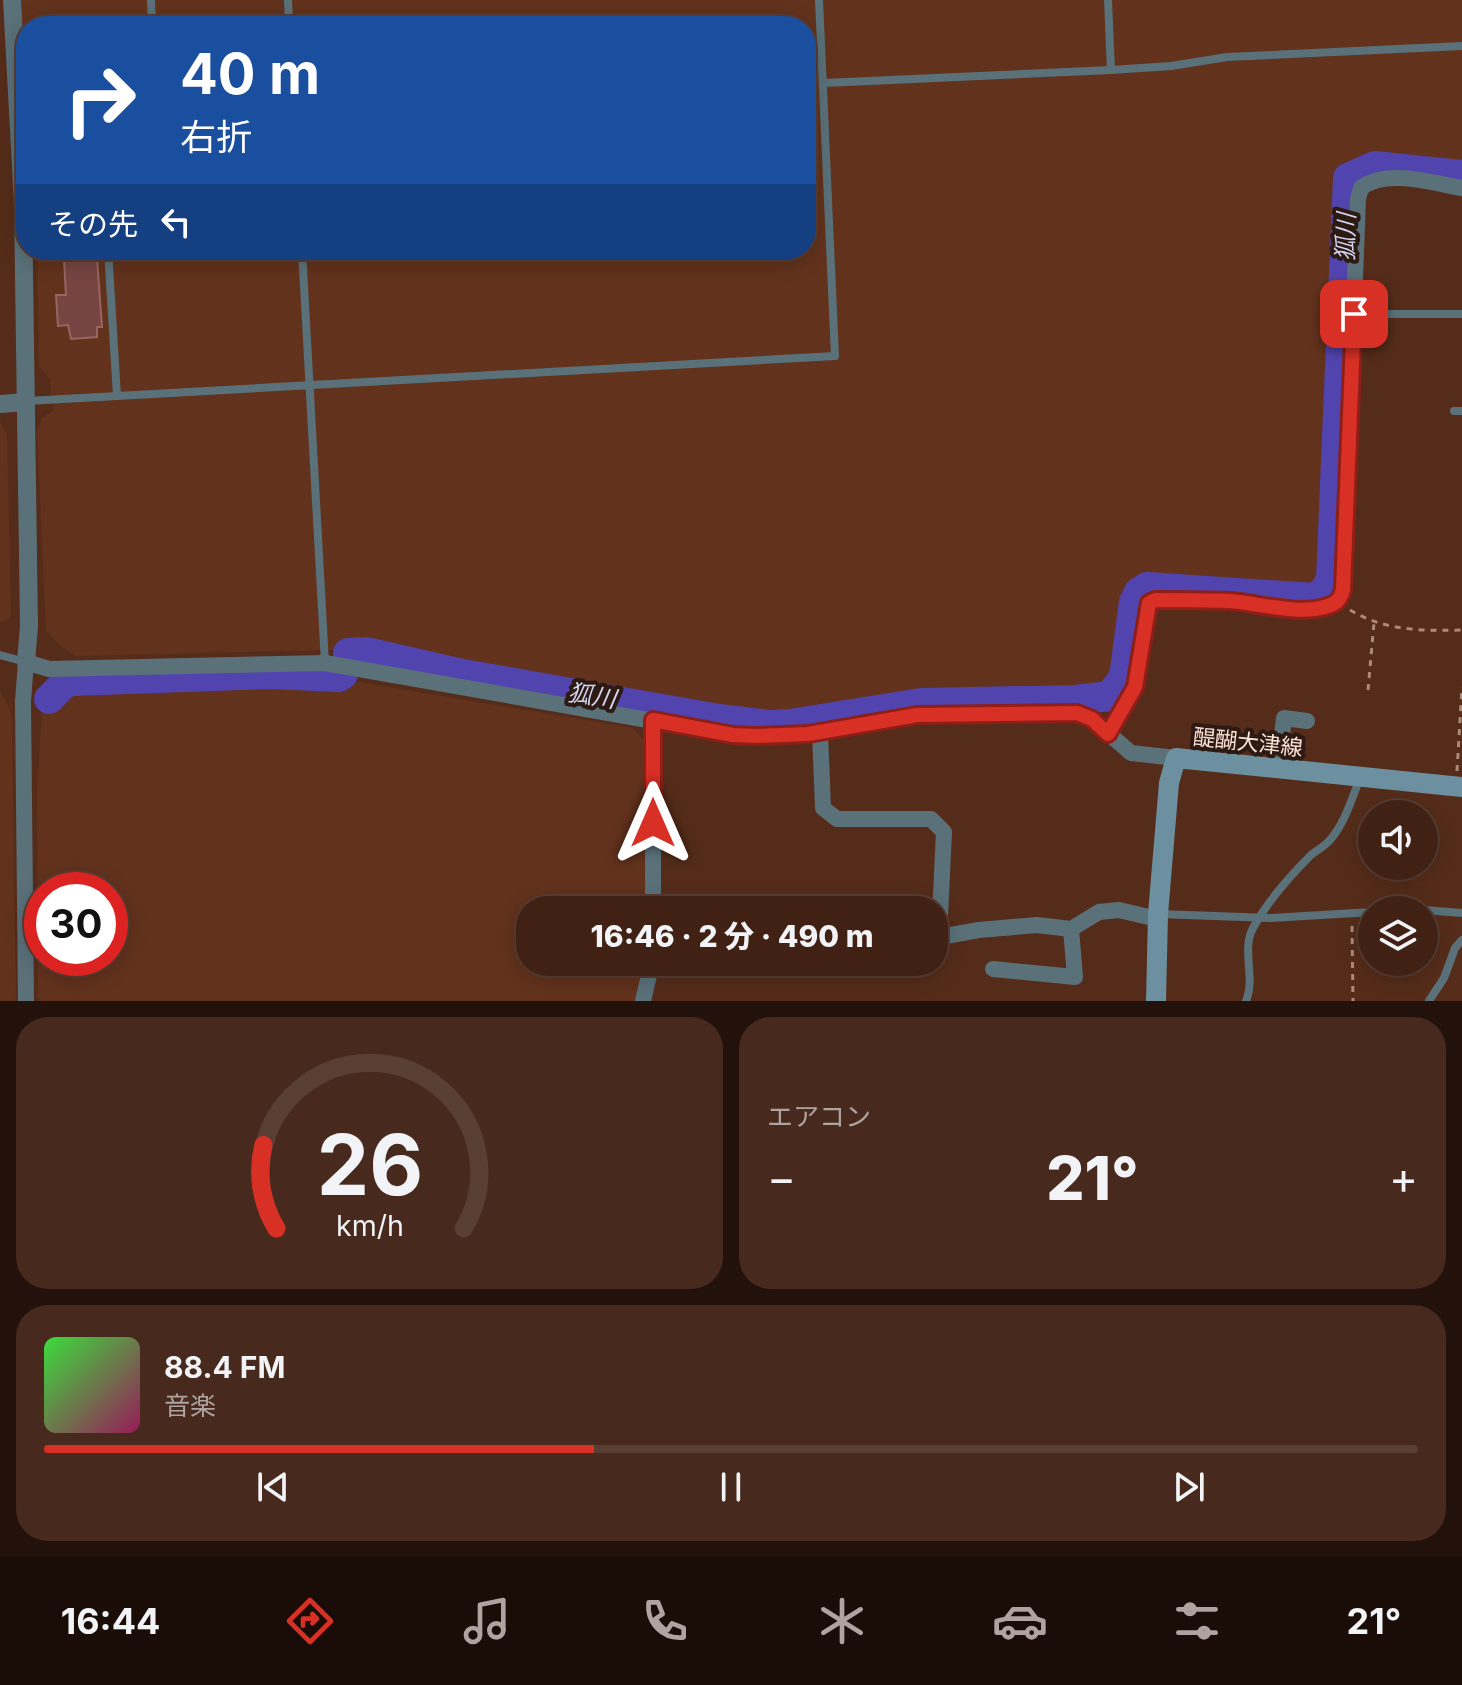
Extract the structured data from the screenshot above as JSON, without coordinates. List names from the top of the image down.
{
  "streets": {
    "main road": ["醍醐大津線"]
  },
  "water": ["狐川"],
  "page": {
    "turn": ["40 m", "右折"],
    "then": "その先",
    "limit": "30",
    "trip": "16:46 · 2 分 · 490 m",
    "tile": "エアコン",
    "heat": ["−", "21°", "+"],
    "song": ["88.4 FM", "音楽"],
    "tabs": ["16:44", "21°"],
    "gauge": ["26", "km/h"]
  }
}
